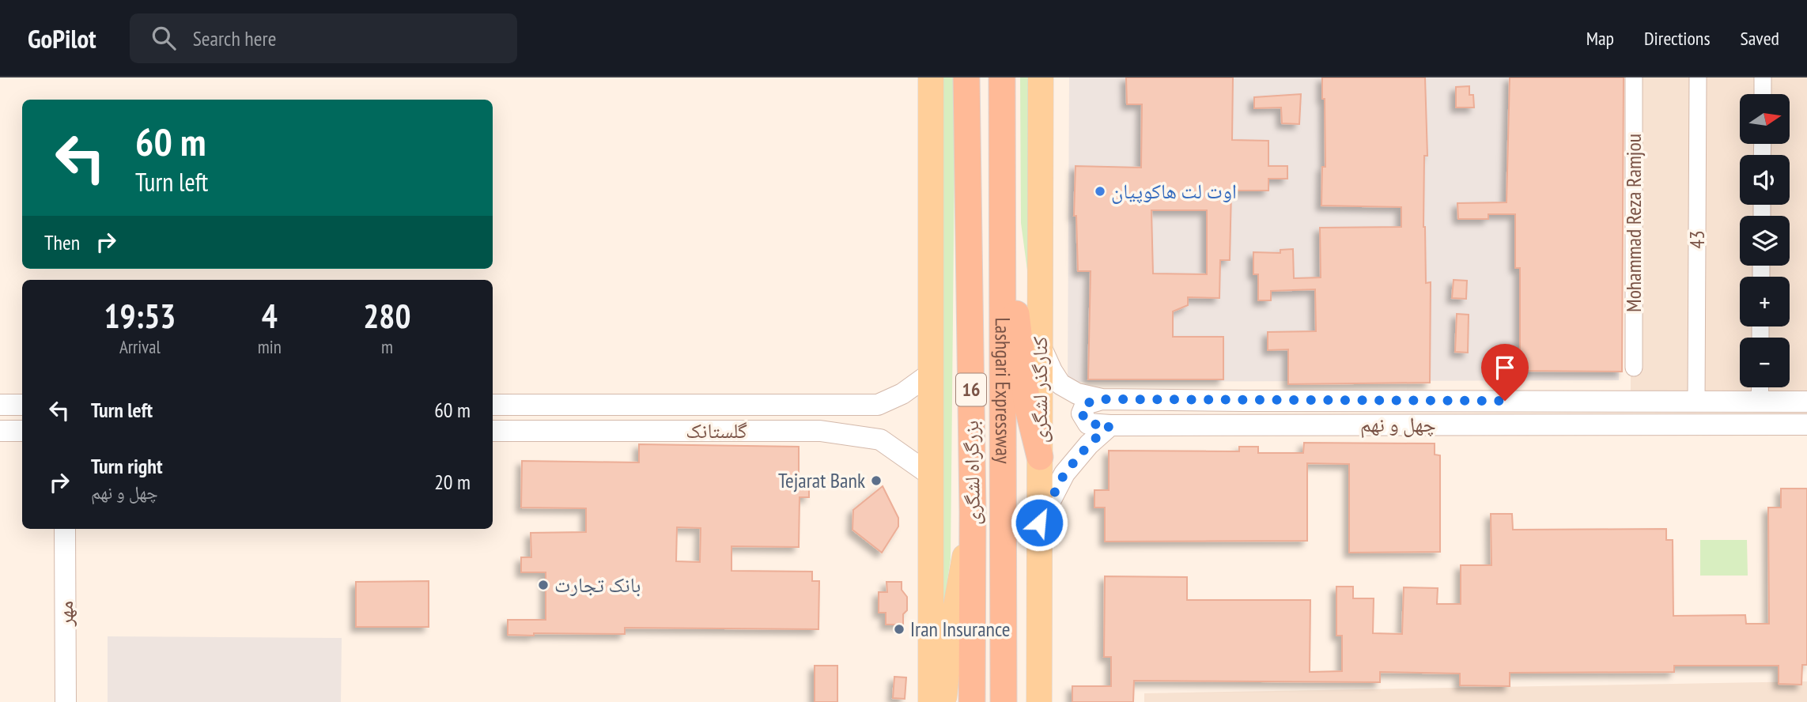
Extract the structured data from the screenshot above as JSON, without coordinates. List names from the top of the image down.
{
  "streets": {
    "highway": ["16", "Lashgari Expressway", "بزرگراه لشگری"],
    "main road": ["کنارگذر لشگری"],
    "street": [
      "Mohammad Reza Ramjou",
      "43",
      "چهل و نهم",
      "گلستانک",
      "مهر"
    ]
  },
  "crossings": [
    ["43", "چهل و نهم"],
    ["کنارگذر لشگری", "چهل و نهم"]
  ],
  "places": [
    "اوت لت هاکوپیان",
    "Tejarat Bank",
    "بانک تجارت",
    "Iran Insurance"
  ],
  "north": "right",
  "page": {
    "header": "GoPilot",
    "search": "Search here",
    "nav": ["Map", "Directions", "Saved"],
    "map_buttons": ["+", "−"],
    "turn": ["60 m", "Turn left"],
    "then": "Then",
    "eta": [
      "19:53",
      "Arrival",
      "4",
      "min",
      "280",
      "m"
    ],
    "list": [
      {
        "name": "Turn left",
        "value": "60 m"
      },
      {
        "name": "Turn right",
        "note": "چهل و نهم",
        "value": "20 m"
      }
    ]
  }
}
